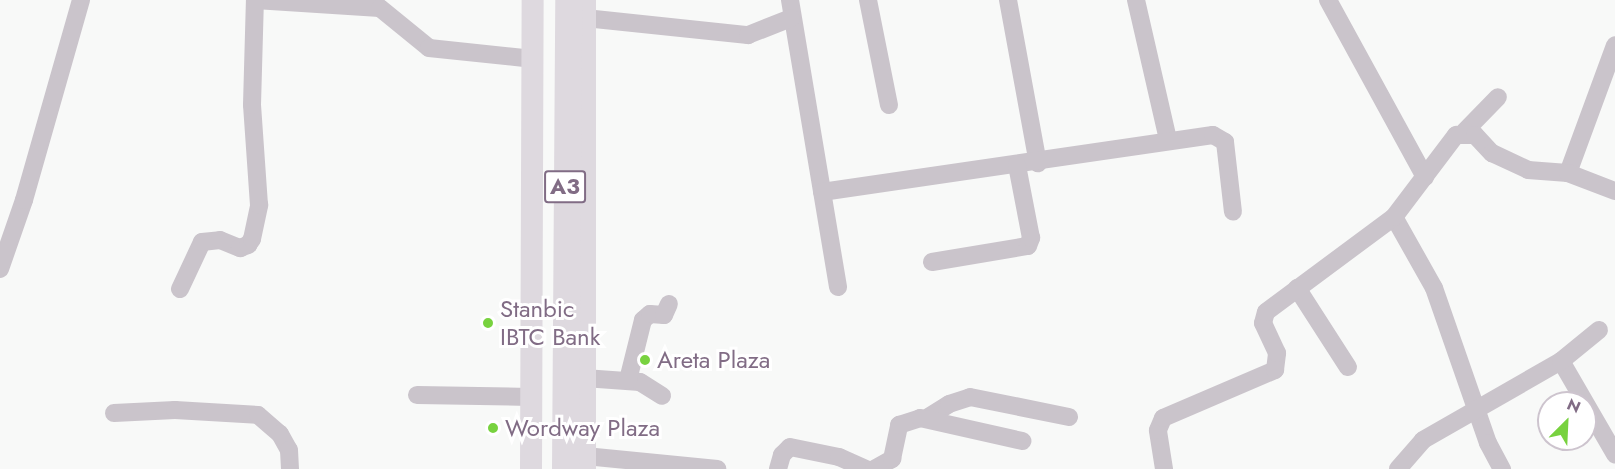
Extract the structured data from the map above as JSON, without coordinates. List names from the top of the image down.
{
  "streets": {
    "highway": ["A3"]
  },
  "places": ["Stanbic IBTC Bank", "Areta Plaza", "Wordway Plaza"],
  "north": "top right"
}
